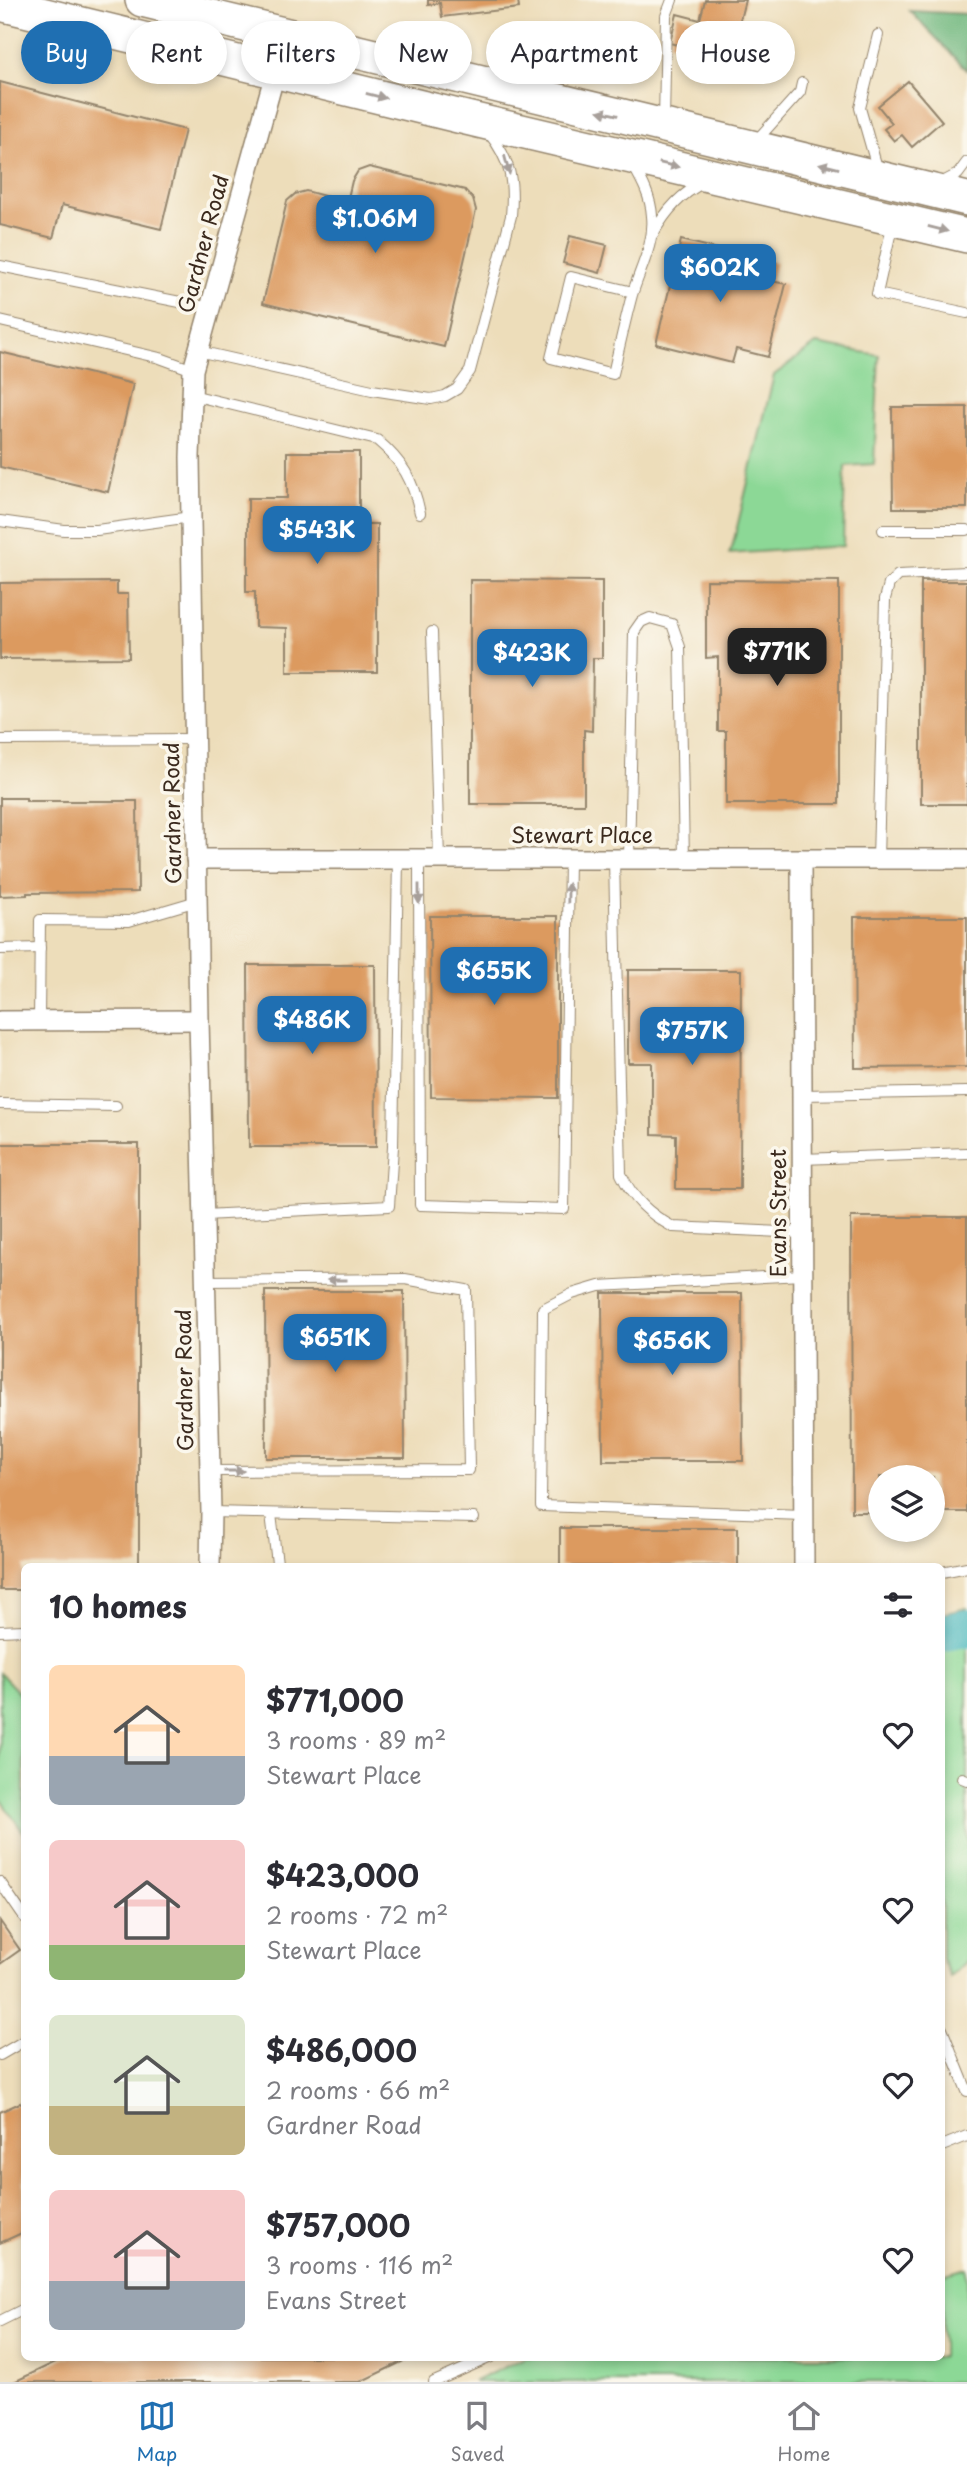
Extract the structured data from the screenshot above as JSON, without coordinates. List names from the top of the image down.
{
  "streets": {
    "street": ["Gardner Road", "Stewart Place", "Evans Street"]
  },
  "crossings": [
    ["Gardner Road", "Stewart Place"],
    ["Stewart Place", "Evans Street"]
  ],
  "page": {
    "chip": [
      "Buy",
      "Rent",
      "Filters",
      "New",
      "Apartment",
      "House"
    ],
    "price": [
      "$1.06M",
      "$602K",
      "$543K",
      "$771K",
      "$423K",
      "$655K",
      "$486K",
      "$757K",
      "$651K",
      "$656K"
    ],
    "heading": "10 homes",
    "list": [
      {
        "name": "$771,000",
        "note": "3 rooms · 89 m² · Stewart Place"
      },
      {
        "name": "$423,000",
        "note": "2 rooms · 72 m² · Stewart Place"
      },
      {
        "name": "$486,000",
        "note": "2 rooms · 66 m² · Gardner Road"
      },
      {
        "name": "$757,000",
        "note": "3 rooms · 116 m² · Evans Street"
      }
    ],
    "tabs": ["Map", "Saved", "Home"]
  }
}
